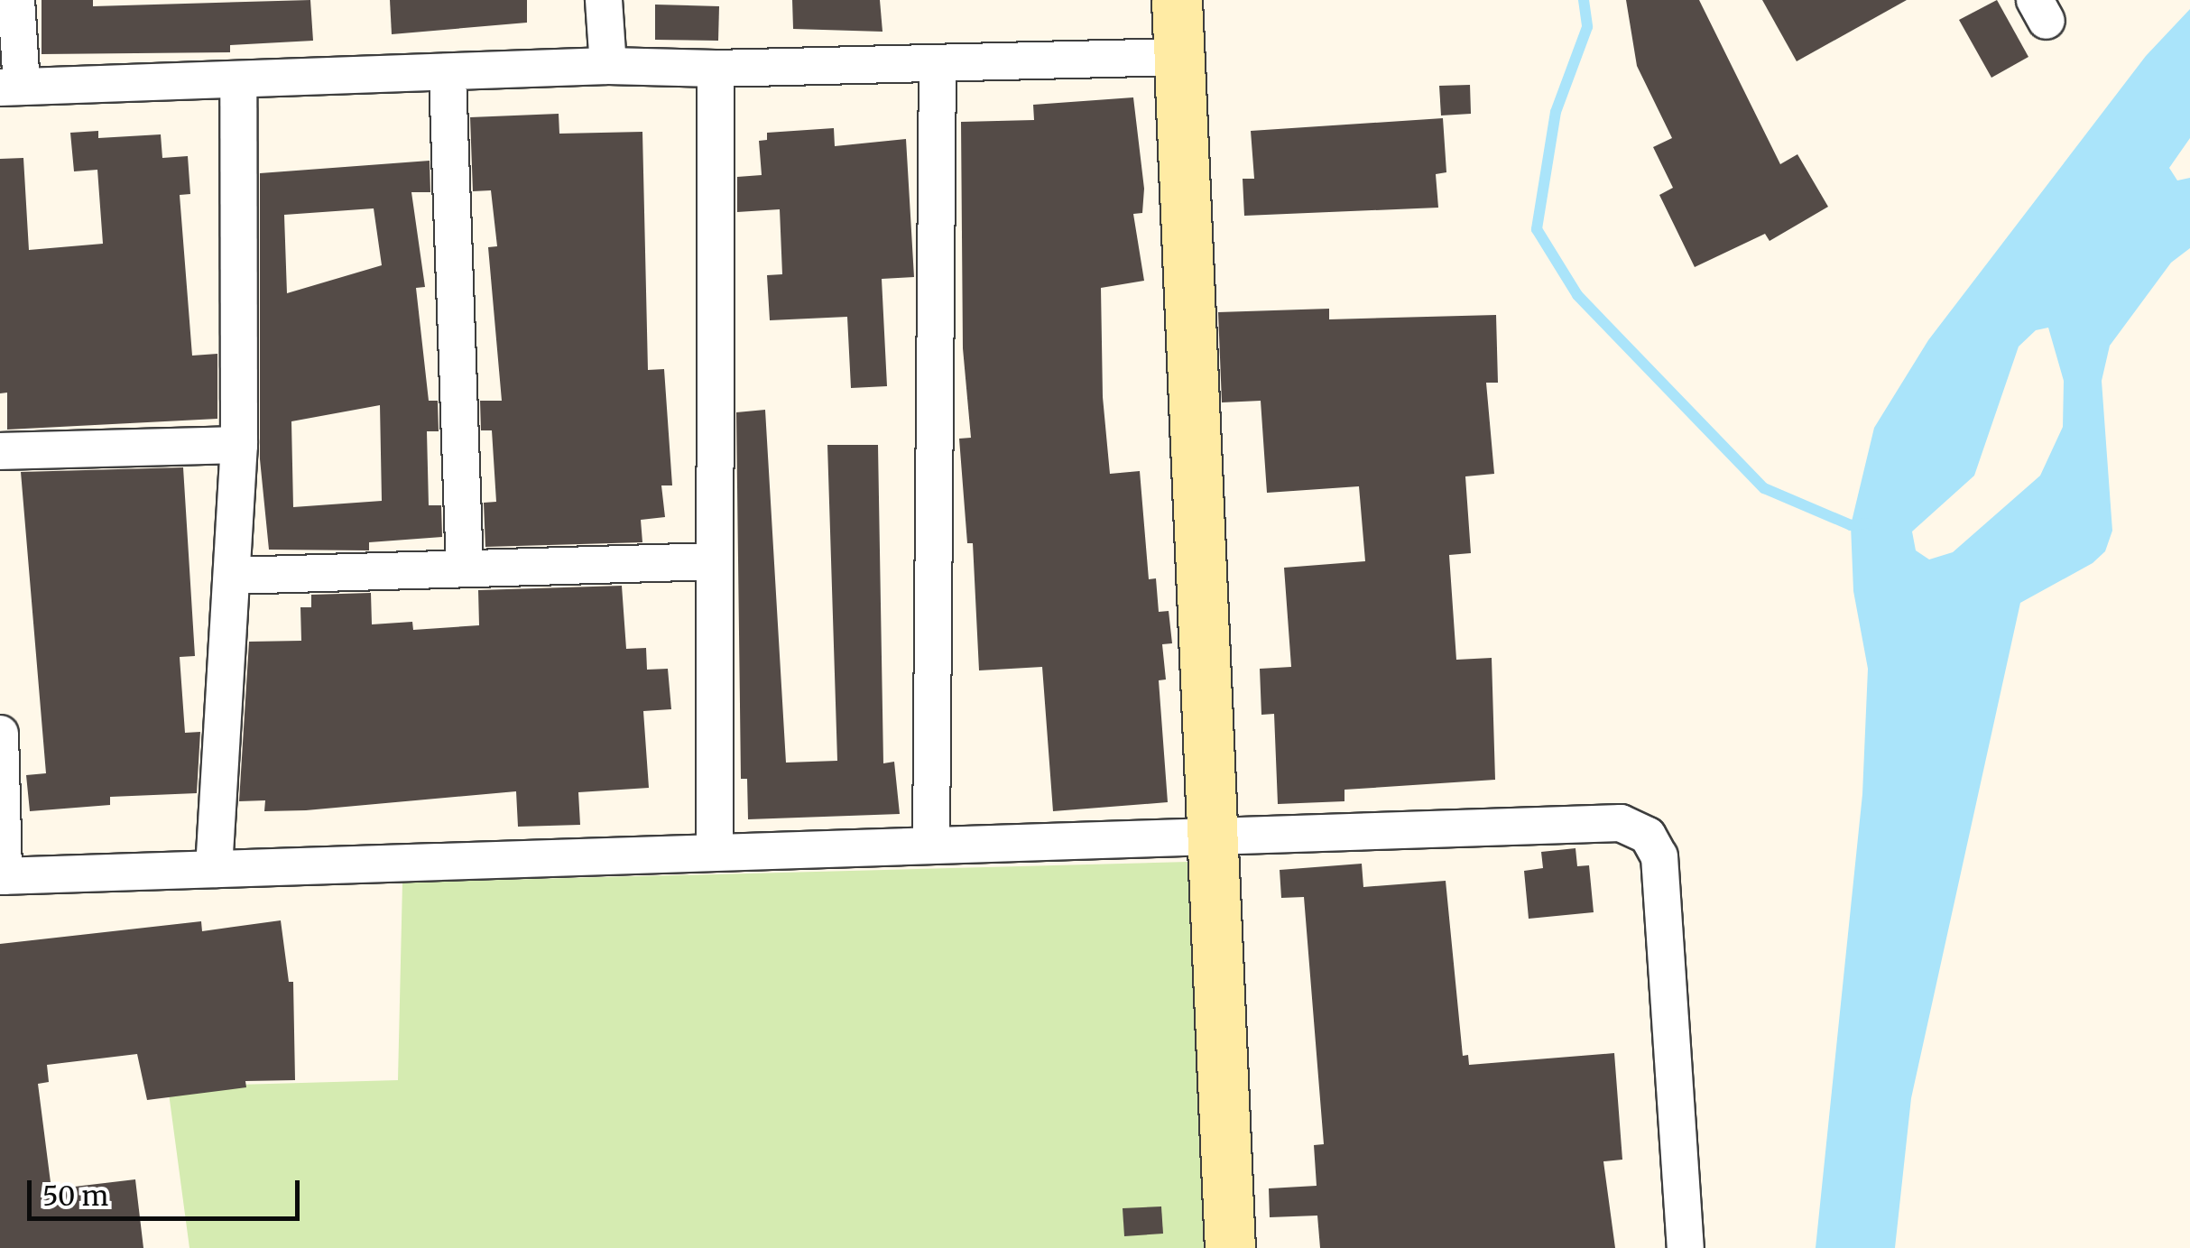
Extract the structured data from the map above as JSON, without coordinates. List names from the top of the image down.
{
  "scale_bar": "50 m"
}
